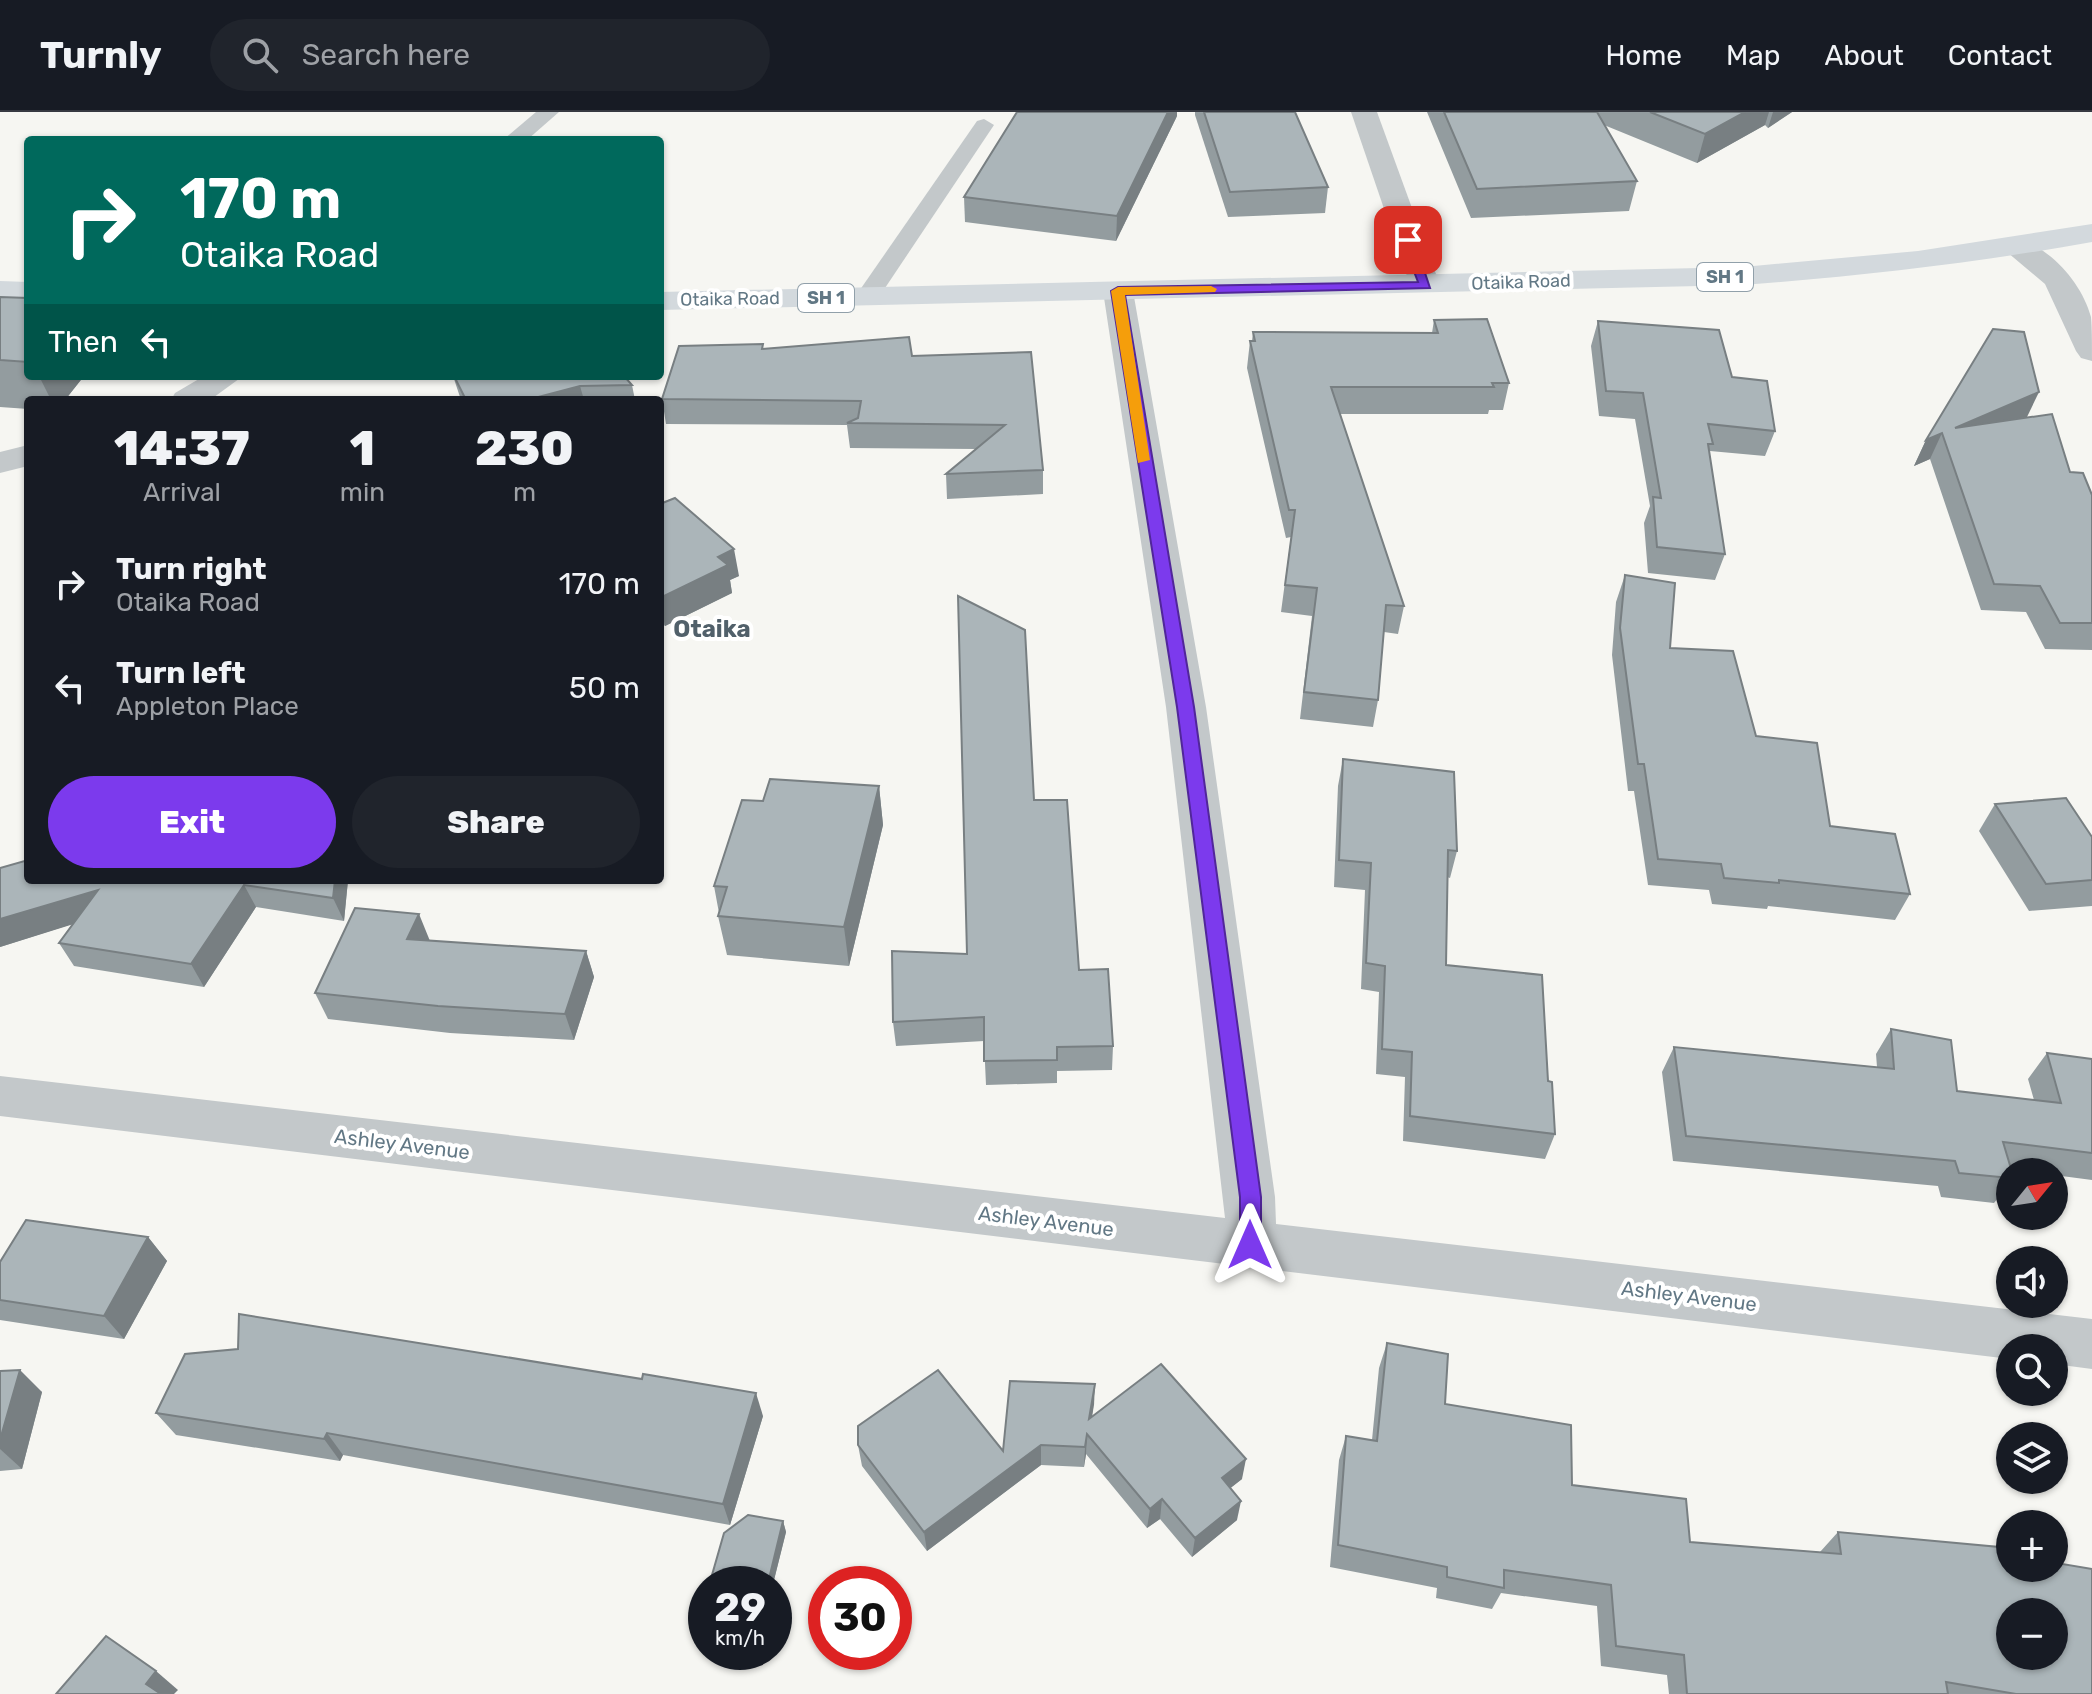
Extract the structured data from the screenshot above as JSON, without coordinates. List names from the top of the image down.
{
  "streets": {
    "highway": ["SH 1", "Otaika Road"],
    "street": ["Ashley Avenue"]
  },
  "districts": ["Otaika"],
  "north": "top right",
  "page": {
    "header": "Turnly",
    "search": "Search here",
    "nav": [
      "Home",
      "Map",
      "About",
      "Contact"
    ],
    "turn": ["170 m", "Otaika Road"],
    "then": "Then",
    "eta": [
      "14:37",
      "Arrival",
      "1",
      "min",
      "230",
      "m"
    ],
    "list": [
      {
        "name": "Turn right",
        "note": "Otaika Road",
        "value": "170 m"
      },
      {
        "name": "Turn left",
        "note": "Appleton Place",
        "value": "50 m"
      }
    ],
    "buttons": ["Exit", "Share"],
    "map_buttons": ["+", "−"],
    "speed": "29 km/h",
    "limit": "30"
  }
}
